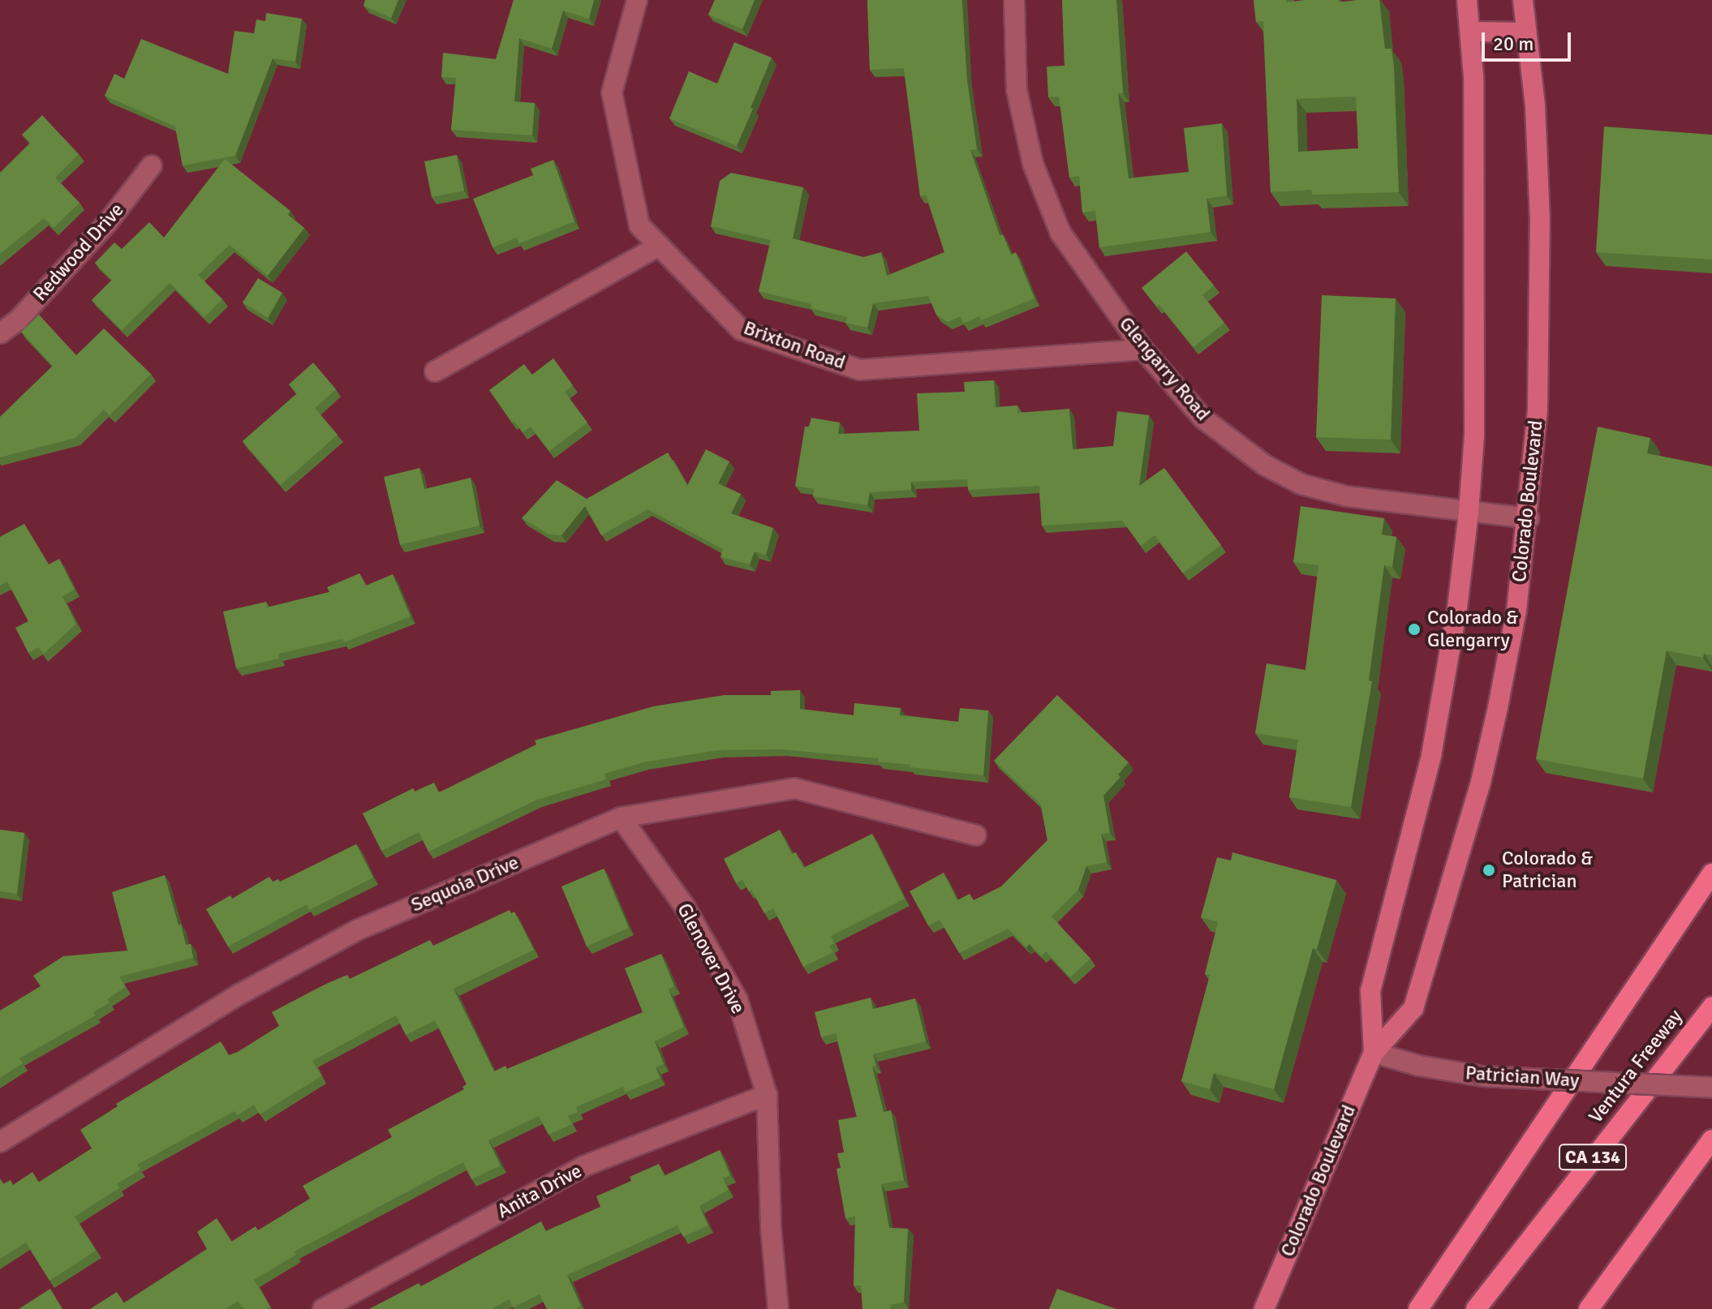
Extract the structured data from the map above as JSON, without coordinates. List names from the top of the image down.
{
  "streets": {
    "highway": ["Ventura Freeway", "CA 134"],
    "main road": ["Colorado Boulevard"],
    "street": [
      "Redwood Drive",
      "Brixton Road",
      "Glengarry Road",
      "Sequoia Drive",
      "Glenover Drive",
      "Patrician Way",
      "Anita Drive"
    ]
  },
  "crossings": [
    ["Brixton Road", "Glengarry Road"],
    ["Glengarry Road", "Colorado Boulevard"],
    ["Colorado Boulevard", "Patrician Way"],
    ["Sequoia Drive", "Glenover Drive"],
    ["Glenover Drive", "Anita Drive"]
  ],
  "places": ["Colorado & Glengarry", "Colorado & Patrician"],
  "scale_bar": "20 m"
}
